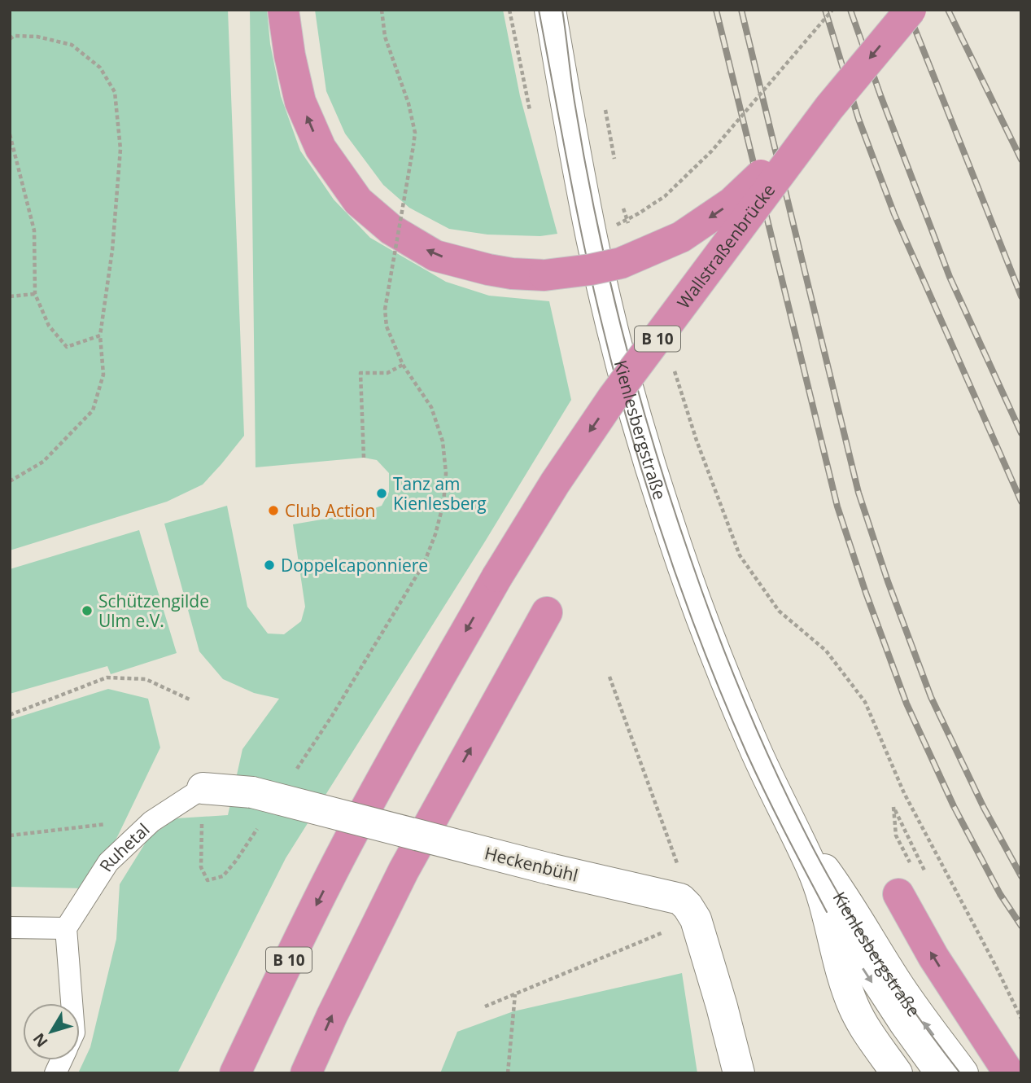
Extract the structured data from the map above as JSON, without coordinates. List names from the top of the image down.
{
  "streets": {
    "highway": ["Wallstraßenbrücke", "B 10"],
    "street": ["Kienlesbergstraße", "Heckenbühl"],
    "lane": ["Ruhetal"]
  },
  "crossings": [
    ["Ruhetal", "Heckenbühl"]
  ],
  "places": [
    "Tanz am Kienlesberg",
    "Club Action",
    "Doppelcaponniere",
    "Schützengilde Ulm e.V."
  ],
  "north": "bottom left"
}
